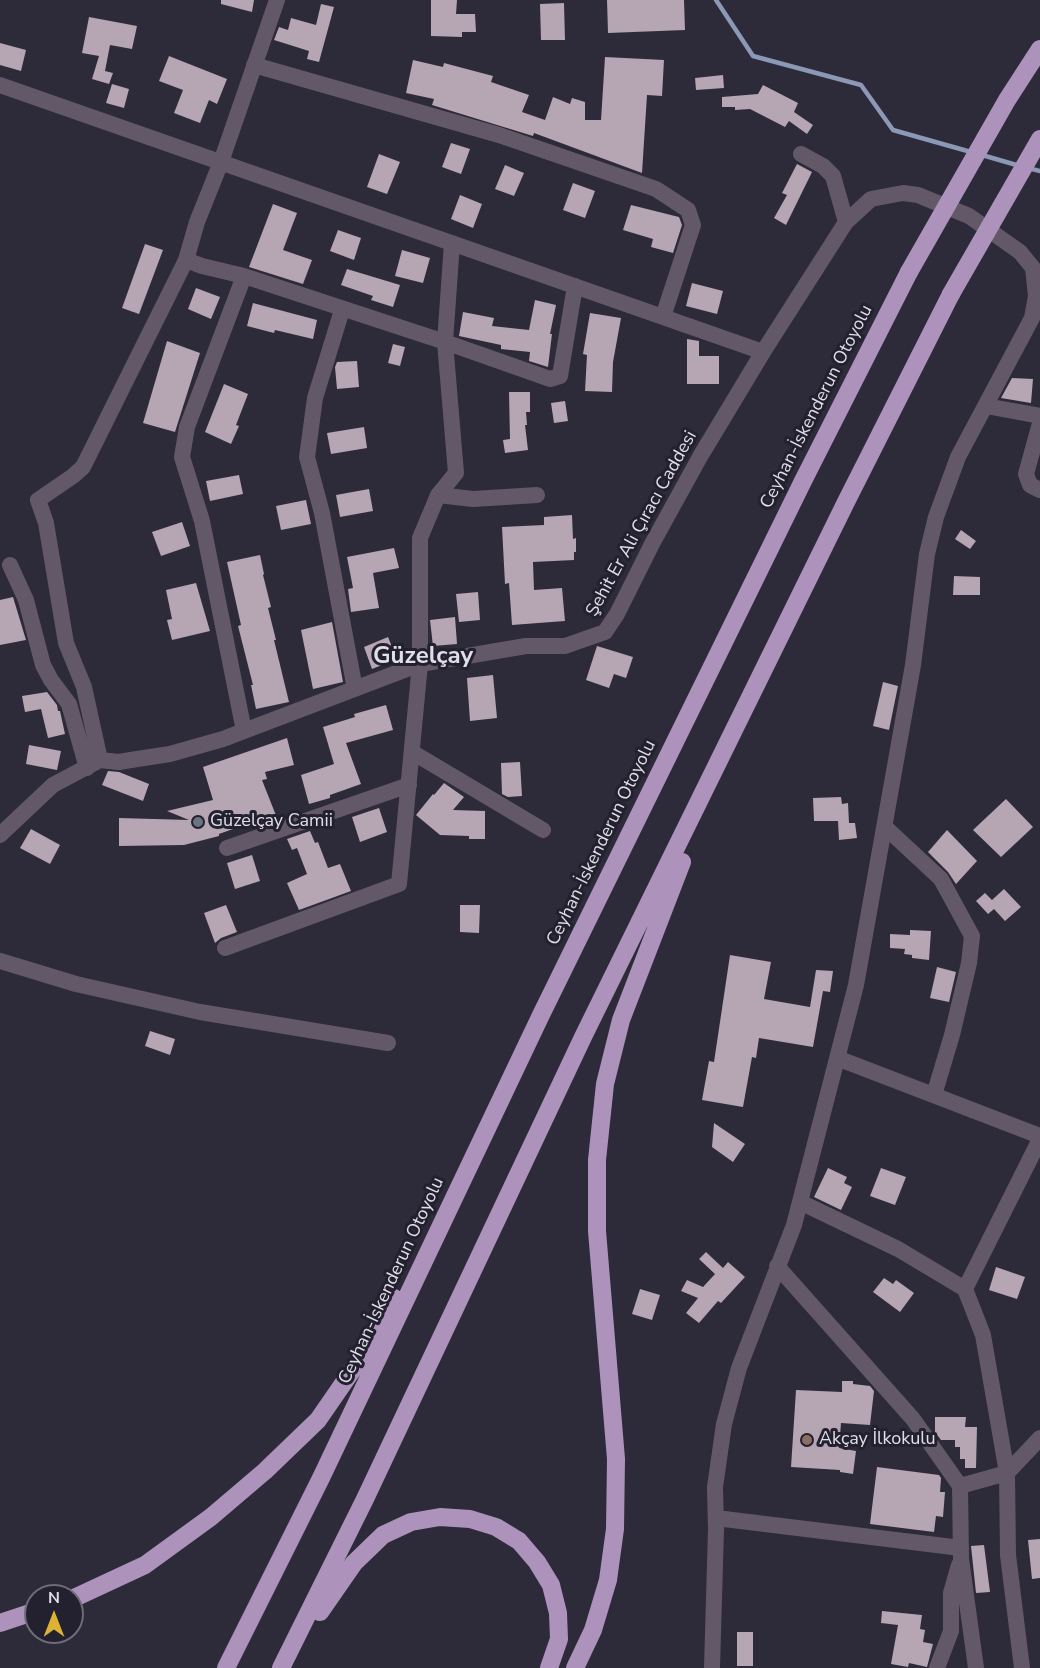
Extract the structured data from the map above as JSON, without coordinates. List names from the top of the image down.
{
  "streets": {
    "highway": ["Ceyhan-İskenderun Otoyolu"],
    "street": ["Şehit Er Ali Çıracı Caddesi"]
  },
  "districts": ["Güzelçay"],
  "places": ["Güzelçay Camii", "Akçay İlkokulu"],
  "north": "top"
}
